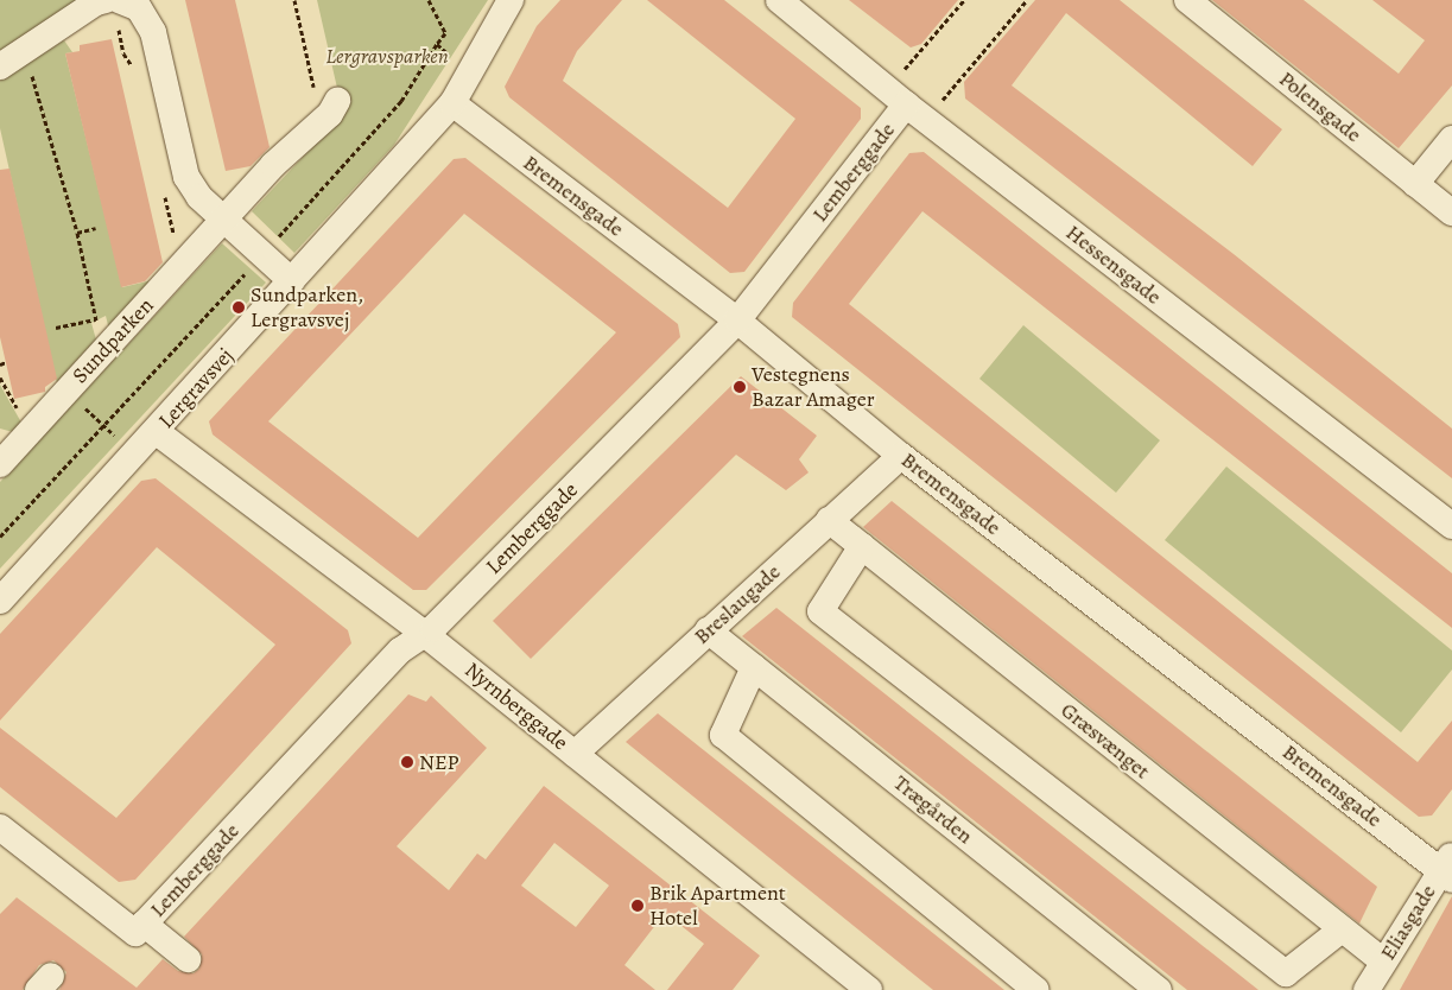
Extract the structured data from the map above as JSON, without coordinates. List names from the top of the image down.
{
  "streets": {
    "street": [
      "Polensgade",
      "Lemberggade",
      "Bremensgade",
      "Hessensgade",
      "Sundparken",
      "Lergravsvej",
      "Breslaugade",
      "Nyrnberggade",
      "Græsvænget",
      "Trægården",
      "Eliasgade"
    ]
  },
  "crossings": [
    ["Lemberggade", "Bremensgade"],
    ["Lemberggade", "Hessensgade"],
    ["Lemberggade", "Nyrnberggade"],
    ["Bremensgade", "Lergravsvej"],
    ["Bremensgade", "Breslaugade"],
    ["Bremensgade", "Eliasgade"],
    ["Lergravsvej", "Nyrnberggade"],
    ["Breslaugade", "Nyrnberggade"],
    ["Breslaugade", "Græsvænget"],
    ["Breslaugade", "Trægården"],
    ["Græsvænget", "Eliasgade"]
  ],
  "parks": ["Lergravsparken"],
  "places": [
    "Sundparken, Lergravsvej",
    "Vestegnens Bazar Amager",
    "NEP",
    "Brik Apartment Hotel"
  ]
}
